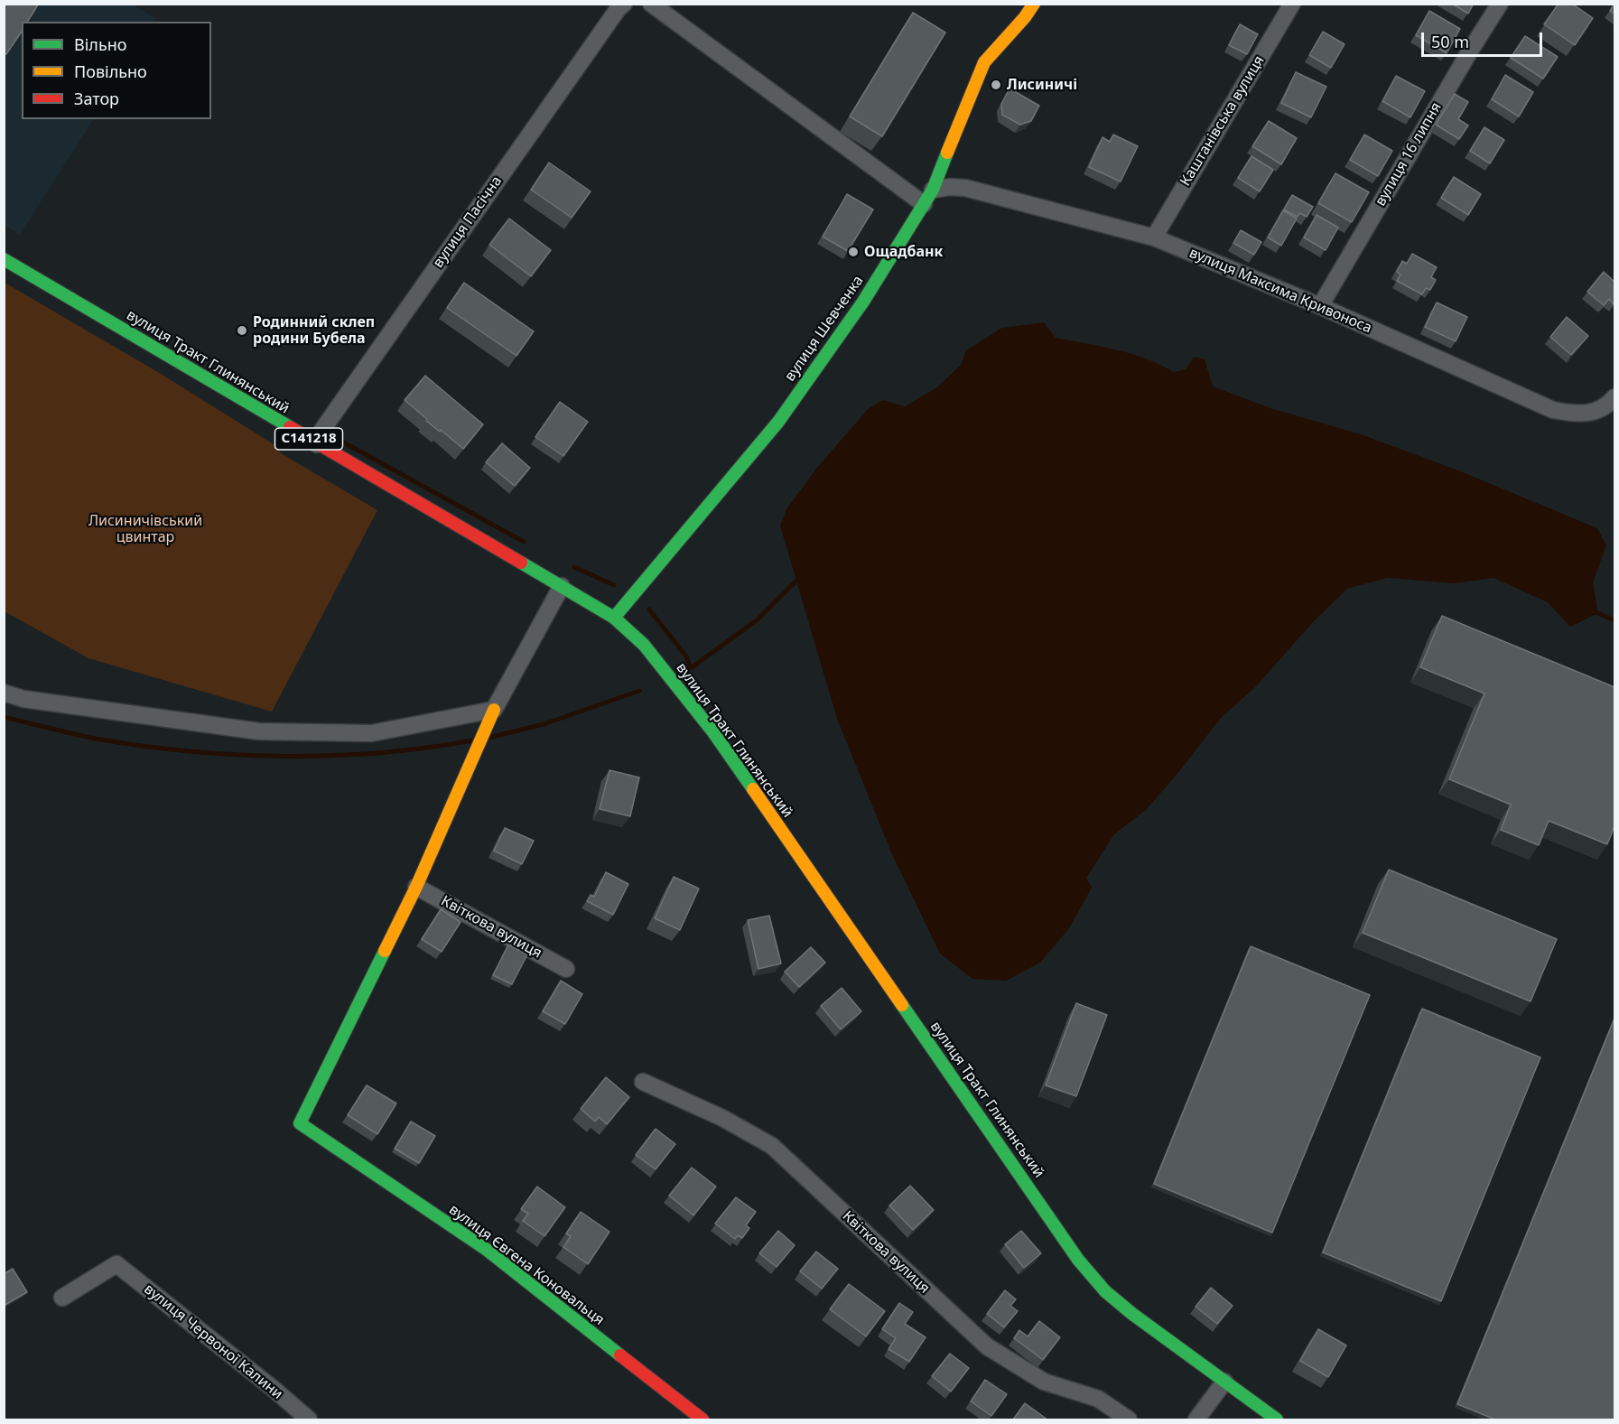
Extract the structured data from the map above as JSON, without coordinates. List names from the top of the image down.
{
  "streets": {
    "main road": [
      "вулиця Шевченка",
      "вулиця Тракт Глинянський",
      "С141218",
      "вулиця Євгена Коновальця"
    ],
    "street": [
      "Каштанівська вулиця",
      "вулиця 16 липня",
      "вулиця Пасічна",
      "вулиця Максима Кривоноса",
      "Квіткова вулиця",
      "вулиця Червоної Калини"
    ]
  },
  "crossings": [
    ["Каштанівська вулиця", "вулиця Максима Кривоноса"],
    ["вулиця 16 липня", "вулиця Максима Кривоноса"],
    ["вулиця Пасічна", "вулиця Тракт Глинянський"],
    ["вулиця Максима Кривоноса", "вулиця Шевченка"],
    ["вулиця Шевченка", "вулиця Тракт Глинянський"],
    ["Квіткова вулиця", "вулиця Євгена Коновальця"]
  ],
  "parks": ["Лисиничівський цвинтар"],
  "places": ["Лисиничі", "Ощадбанк", "Родинний склеп родини Бубела"],
  "legend": ["Вільно", "Повільно", "Затор"],
  "scale_bar": "50 m"
}
